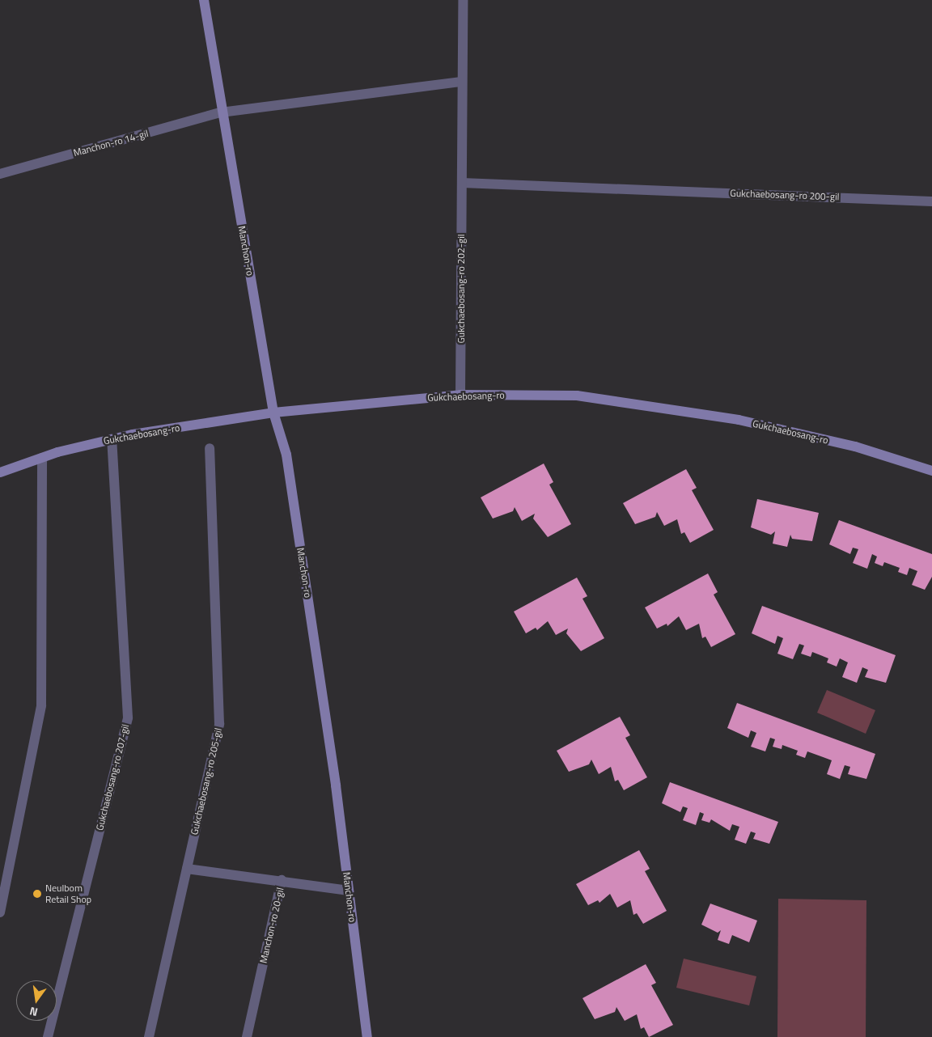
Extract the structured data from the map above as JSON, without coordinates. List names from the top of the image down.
{
  "streets": {
    "main road": ["Manchon-ro", "Gukchaebosang-ro"],
    "street": [
      "Manchon-ro 14-gil",
      "Gukchaebosang-ro 200-gil",
      "Gukchaebosang-ro 202-gil",
      "Gukchaebosang-ro 207-gil",
      "Gukchaebosang-ro 205-gil",
      "Manchon-ro 20-gil"
    ]
  },
  "crossings": [
    ["Manchon-ro 14-gil", "Manchon-ro"],
    ["Gukchaebosang-ro 200-gil", "Gukchaebosang-ro 202-gil"],
    ["Manchon-ro", "Gukchaebosang-ro"],
    ["Manchon-ro", "Manchon-ro 20-gil"],
    ["Gukchaebosang-ro 202-gil", "Gukchaebosang-ro"],
    ["Gukchaebosang-ro", "Gukchaebosang-ro 207-gil"]
  ],
  "places": ["Neulbom Retail Shop"],
  "north": "bottom"
}
